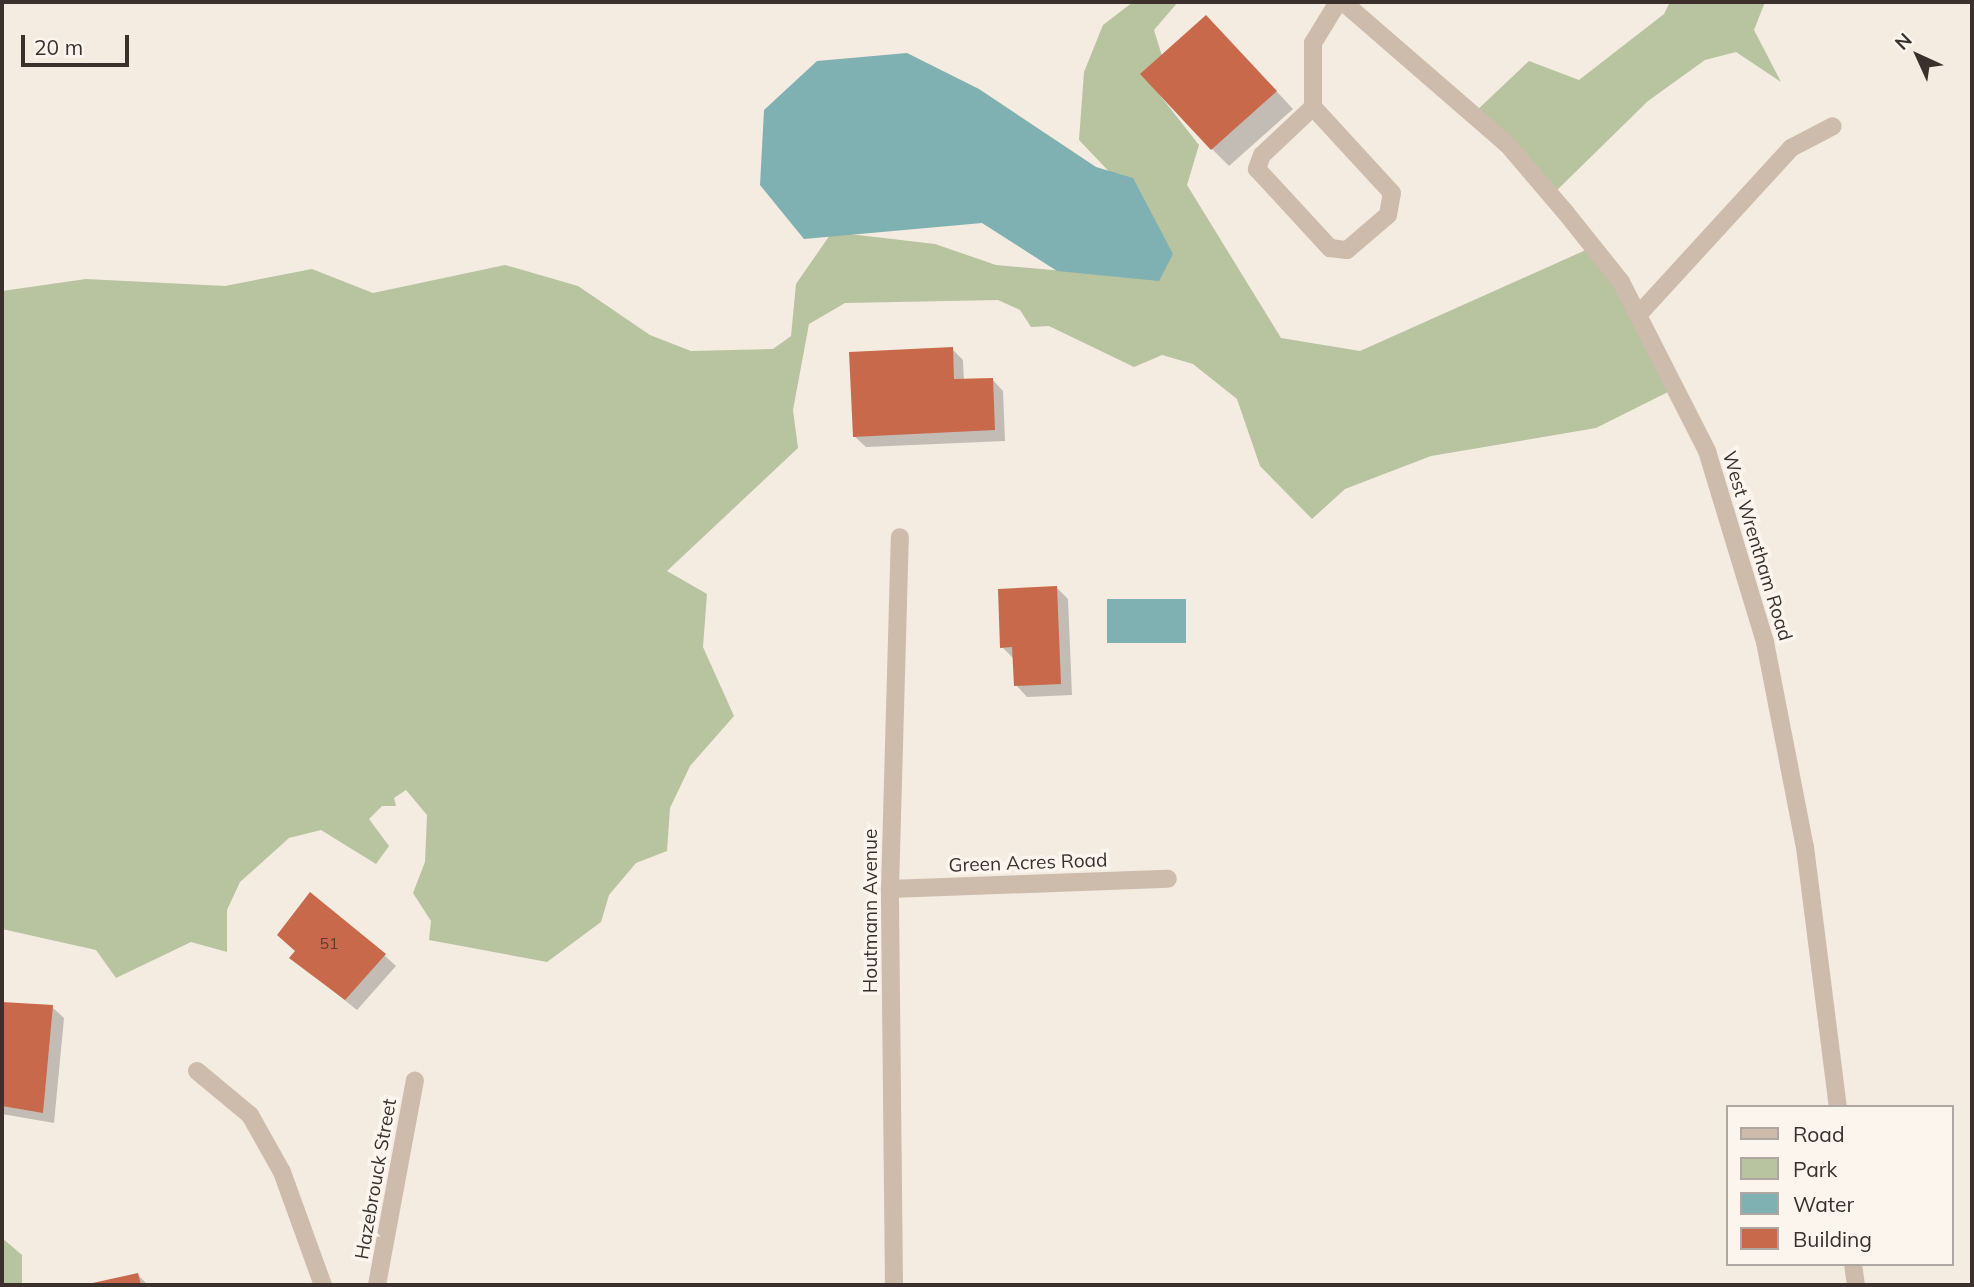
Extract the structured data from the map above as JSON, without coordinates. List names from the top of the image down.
{
  "streets": {
    "street": [
      "West Wrentham Road",
      "Green Acres Road",
      "Houtmann Avenue",
      "Hazebrouck Street"
    ]
  },
  "crossings": [
    ["Green Acres Road", "Houtmann Avenue"]
  ],
  "house_numbers": ["51"],
  "legend": [
    "Road",
    "Park",
    "Water",
    "Building"
  ],
  "scale_bar": "20 m",
  "north": "top left"
}
